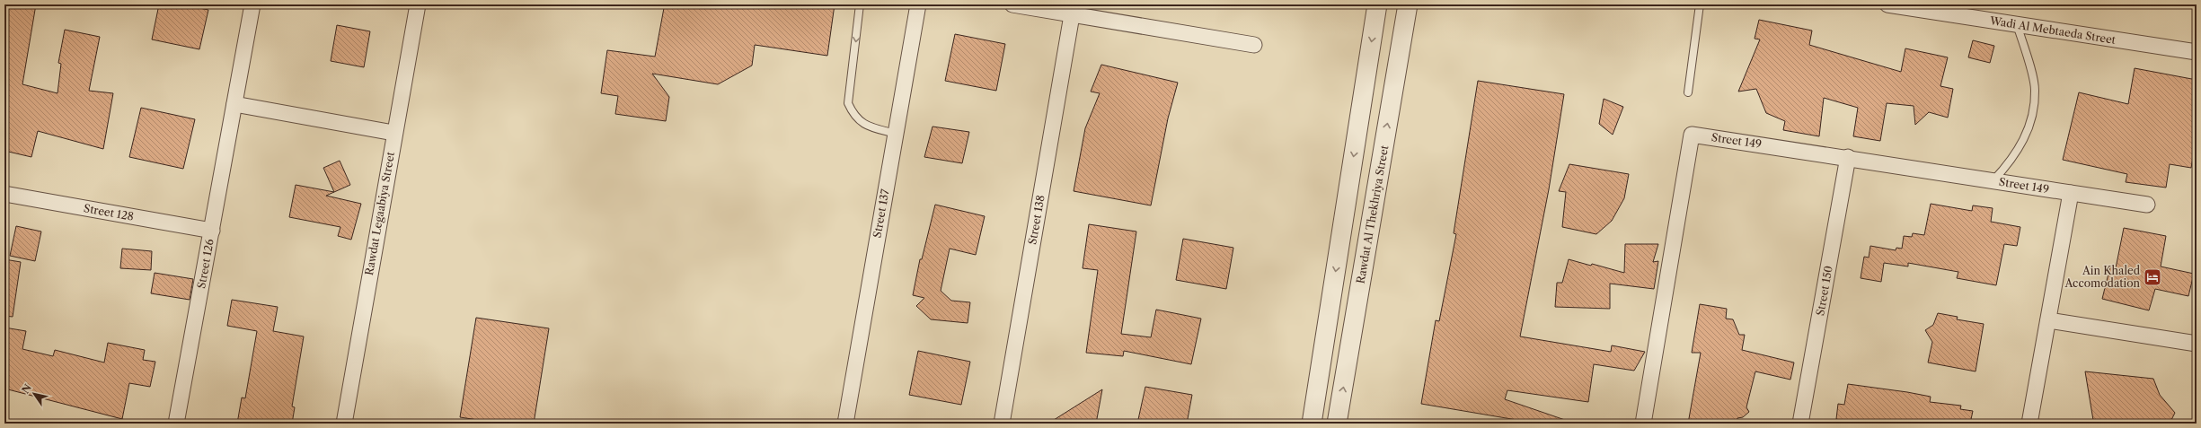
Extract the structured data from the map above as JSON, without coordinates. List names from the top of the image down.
{
  "streets": {
    "street": [
      "Wadi Al Mebtaeda Street",
      "Street 149",
      "Street 128",
      "Rawdat Legaabiya Street",
      "Street 137",
      "Rawdat Al Thekhriya Street",
      "Street 138",
      "Street 126",
      "Street 150"
    ]
  },
  "crossings": [
    ["Street 149", "Street 150"],
    ["Street 128", "Street 126"]
  ],
  "places": {
    "hotel": ["Ain Khaled Accomodation"]
  },
  "north": "top left"
}
